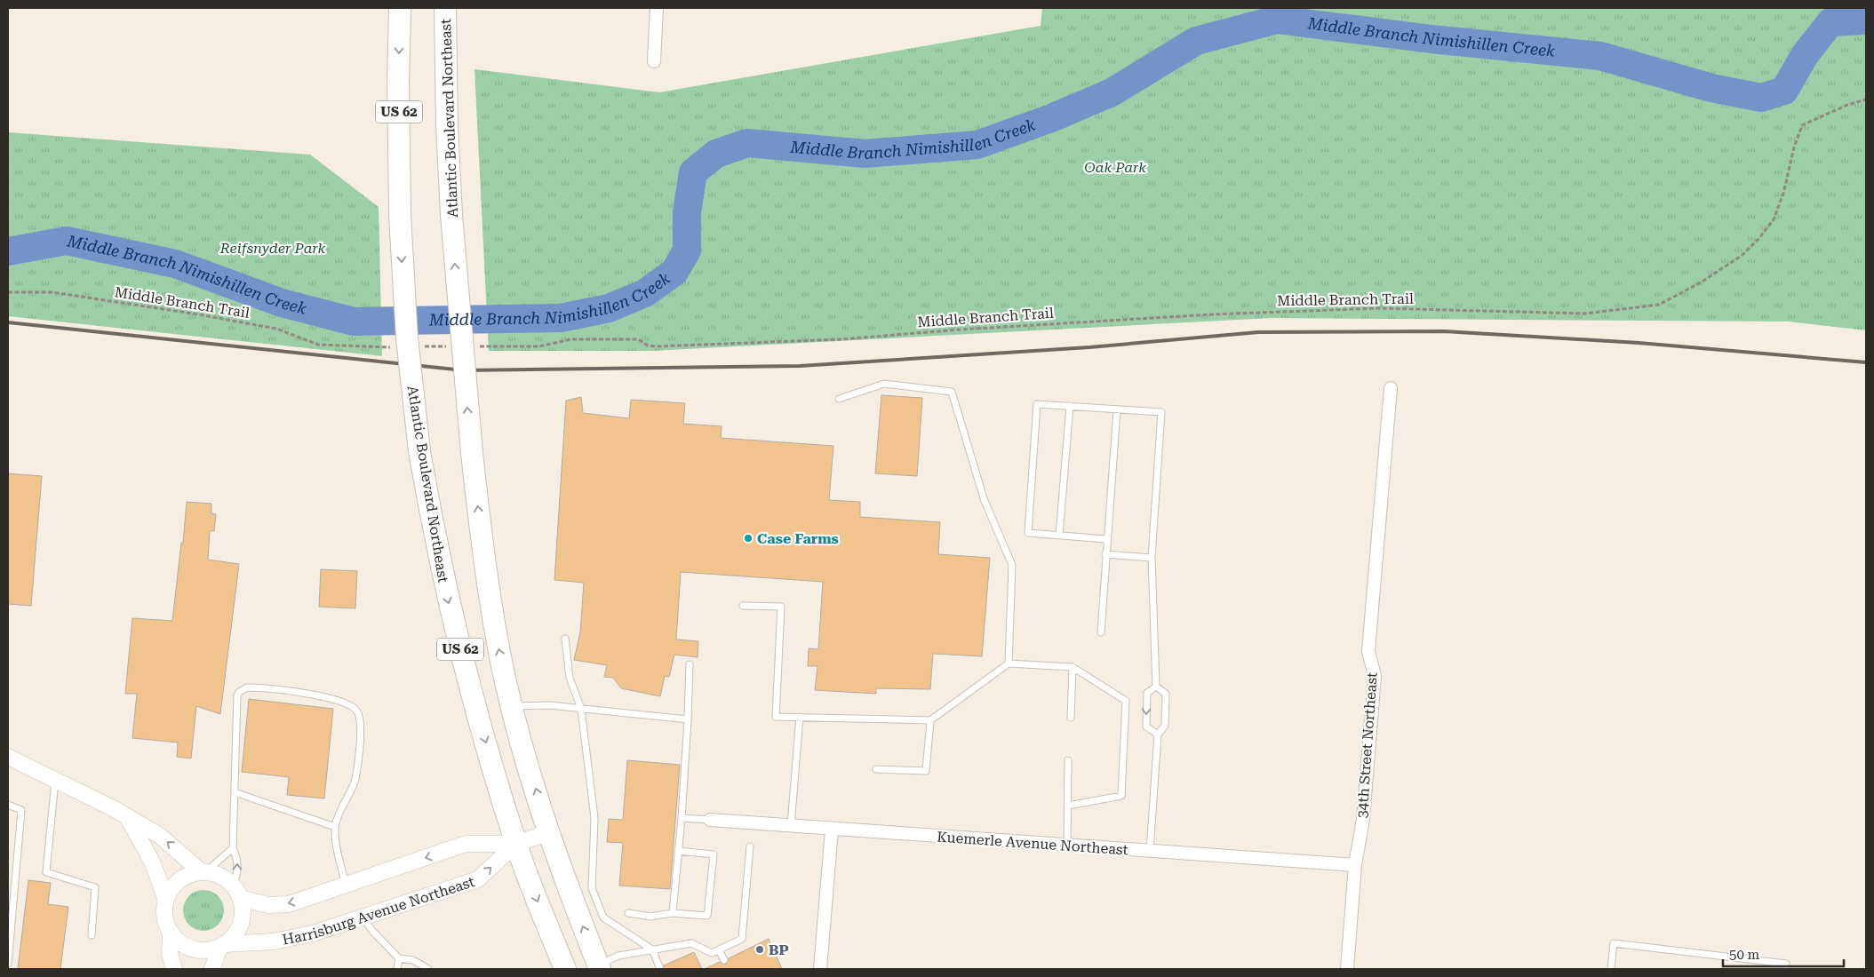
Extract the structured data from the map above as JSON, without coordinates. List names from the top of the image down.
{
  "streets": {
    "highway": ["US 62", "Atlantic Boulevard Northeast"],
    "street": ["34th Street Northeast", "Kuemerle Avenue Northeast", "Harrisburg Avenue Northeast"],
    "path": ["Middle Branch Trail"]
  },
  "crossings": [
    ["US 62", "Atlantic Boulevard Northeast"],
    ["US 62", "Harrisburg Avenue Northeast"],
    ["Atlantic Boulevard Northeast", "Harrisburg Avenue Northeast"],
    ["34th Street Northeast", "Kuemerle Avenue Northeast"]
  ],
  "water": ["Middle Branch Nimishillen Creek"],
  "parks": ["Oak Park", "Reifsnyder Park"],
  "places": ["Case Farms", "BP"],
  "scale_bar": "50 m"
}
